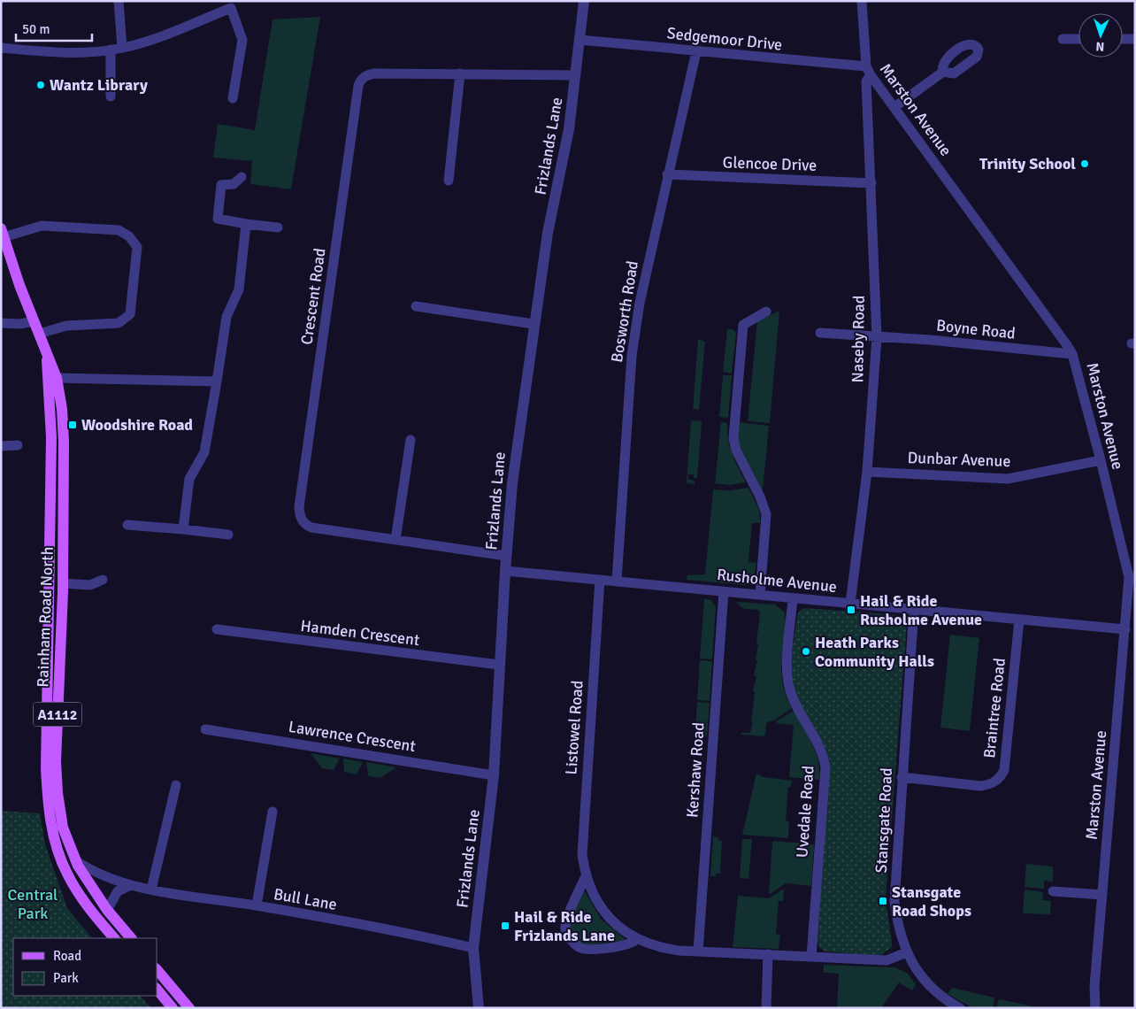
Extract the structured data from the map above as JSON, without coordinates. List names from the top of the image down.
{
  "streets": {
    "main road": ["Rainham Road North", "A1112"],
    "street": [
      "Sedgemoor Drive",
      "Marston Avenue",
      "Frizlands Lane",
      "Glencoe Drive",
      "Crescent Road",
      "Bosworth Road",
      "Boyne Road",
      "Naseby Road",
      "Dunbar Avenue",
      "Rusholme Avenue",
      "Hamden Crescent",
      "Braintree Road",
      "Listowel Road",
      "Lawrence Crescent",
      "Kershaw Road",
      "Uvedale Road",
      "Stansgate Road",
      "Bull Lane"
    ]
  },
  "crossings": [
    ["Sedgemoor Drive", "Marston Avenue"],
    ["Sedgemoor Drive", "Frizlands Lane"],
    ["Sedgemoor Drive", "Bosworth Road"],
    ["Sedgemoor Drive", "Naseby Road"],
    ["Marston Avenue", "Boyne Road"],
    ["Marston Avenue", "Naseby Road"],
    ["Marston Avenue", "Dunbar Avenue"],
    ["Marston Avenue", "Rusholme Avenue"],
    ["Frizlands Lane", "Crescent Road"],
    ["Frizlands Lane", "Rusholme Avenue"],
    ["Frizlands Lane", "Hamden Crescent"],
    ["Frizlands Lane", "Lawrence Crescent"],
    ["Frizlands Lane", "Bull Lane"],
    ["Glencoe Drive", "Bosworth Road"],
    ["Glencoe Drive", "Naseby Road"],
    ["Bosworth Road", "Rusholme Avenue"],
    ["Boyne Road", "Naseby Road"],
    ["Naseby Road", "Dunbar Avenue"],
    ["Naseby Road", "Rusholme Avenue"],
    ["Rusholme Avenue", "Braintree Road"],
    ["Rusholme Avenue", "Listowel Road"],
    ["Rusholme Avenue", "Kershaw Road"],
    ["Rusholme Avenue", "Uvedale Road"],
    ["Rusholme Avenue", "Stansgate Road"],
    ["Rainham Road North", "Bull Lane"],
    ["Braintree Road", "Stansgate Road"],
    ["Listowel Road", "Kershaw Road"],
    ["Listowel Road", "Uvedale Road"],
    ["Listowel Road", "Stansgate Road"]
  ],
  "parks": ["Central Park"],
  "places": {
    "other": ["Wantz Library", "Trinity School", "Heath Parks Community Halls"],
    "transit": [
      "Woodshire Road",
      "Hail & Ride Rusholme Avenue",
      "Stansgate Road Shops",
      "Hail & Ride Frizlands Lane"
    ]
  },
  "legend": ["Road", "Park"],
  "scale_bar": "50 m",
  "north": "bottom"
}
